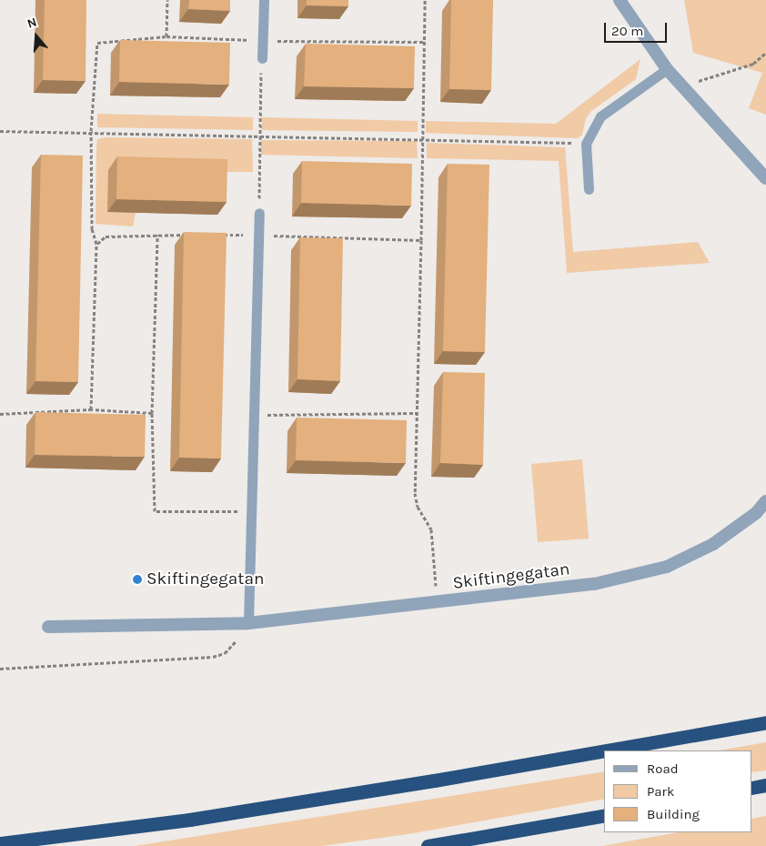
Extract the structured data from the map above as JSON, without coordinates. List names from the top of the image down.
{
  "streets": {
    "street": ["Skiftingegatan"]
  },
  "places": ["Skiftingegatan"],
  "legend": ["Road", "Park", "Building"],
  "scale_bar": "20 m",
  "north": "top"
}
